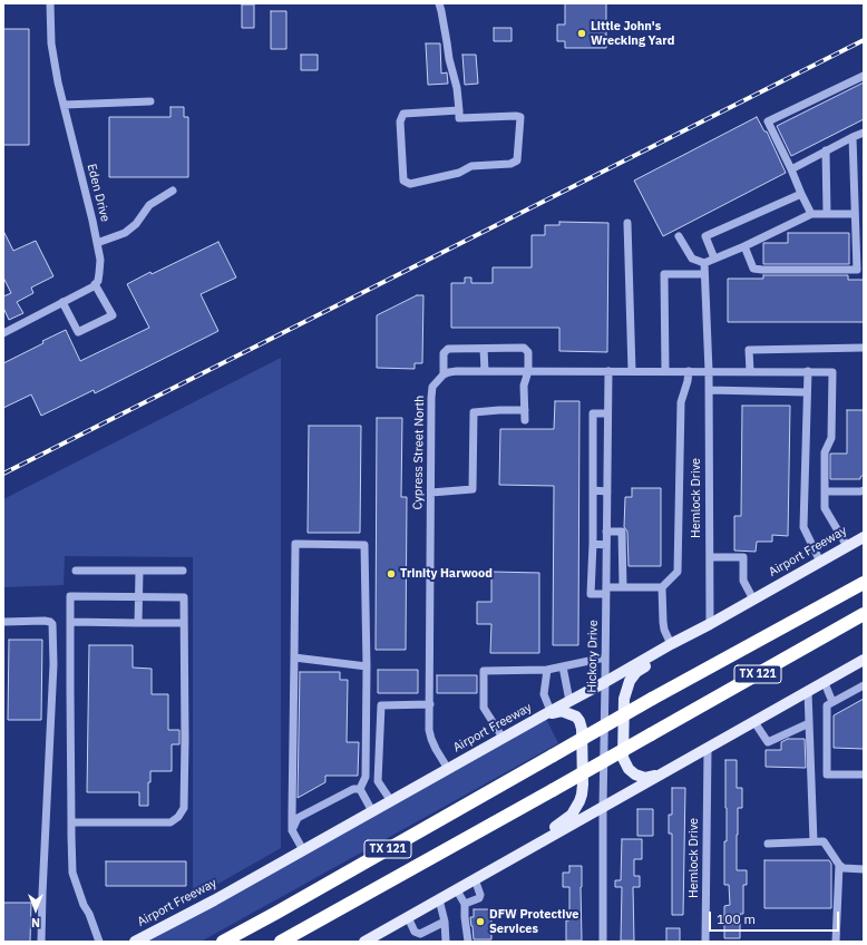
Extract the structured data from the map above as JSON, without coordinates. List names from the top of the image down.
{
  "streets": {
    "highway": ["TX 121"],
    "main road": ["Airport Freeway"],
    "street": [
      "Eden Drive",
      "Cypress Street North",
      "Hemlock Drive",
      "Hickory Drive"
    ]
  },
  "crossings": [
    ["Cypress Street North", "Airport Freeway"],
    ["Hemlock Drive", "Airport Freeway"],
    ["Airport Freeway", "Hickory Drive"]
  ],
  "places": ["Little John's Wrecking Yard", "Trinity Harwood", "DFW Protective Services"],
  "scale_bar": "100 m",
  "north": "bottom"
}
